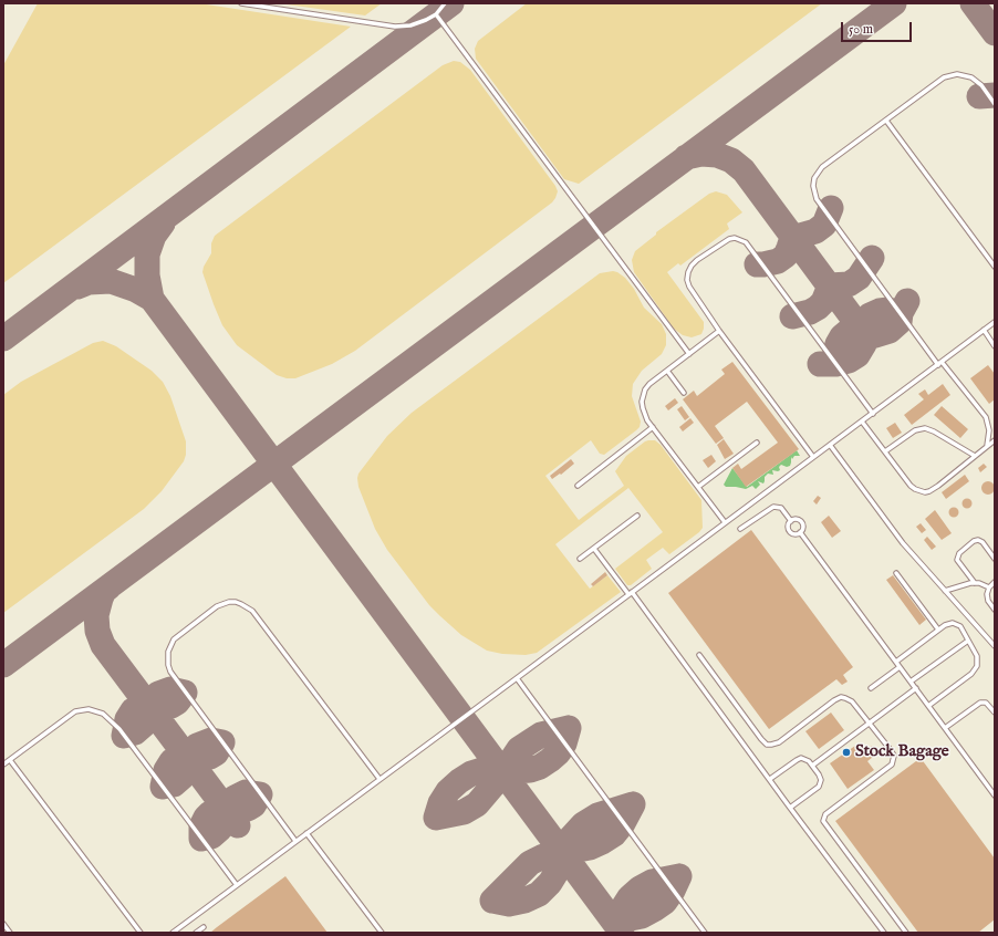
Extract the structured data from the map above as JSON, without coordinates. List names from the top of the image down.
{
  "places": ["Stock Bagage"],
  "scale_bar": "50 m"
}
